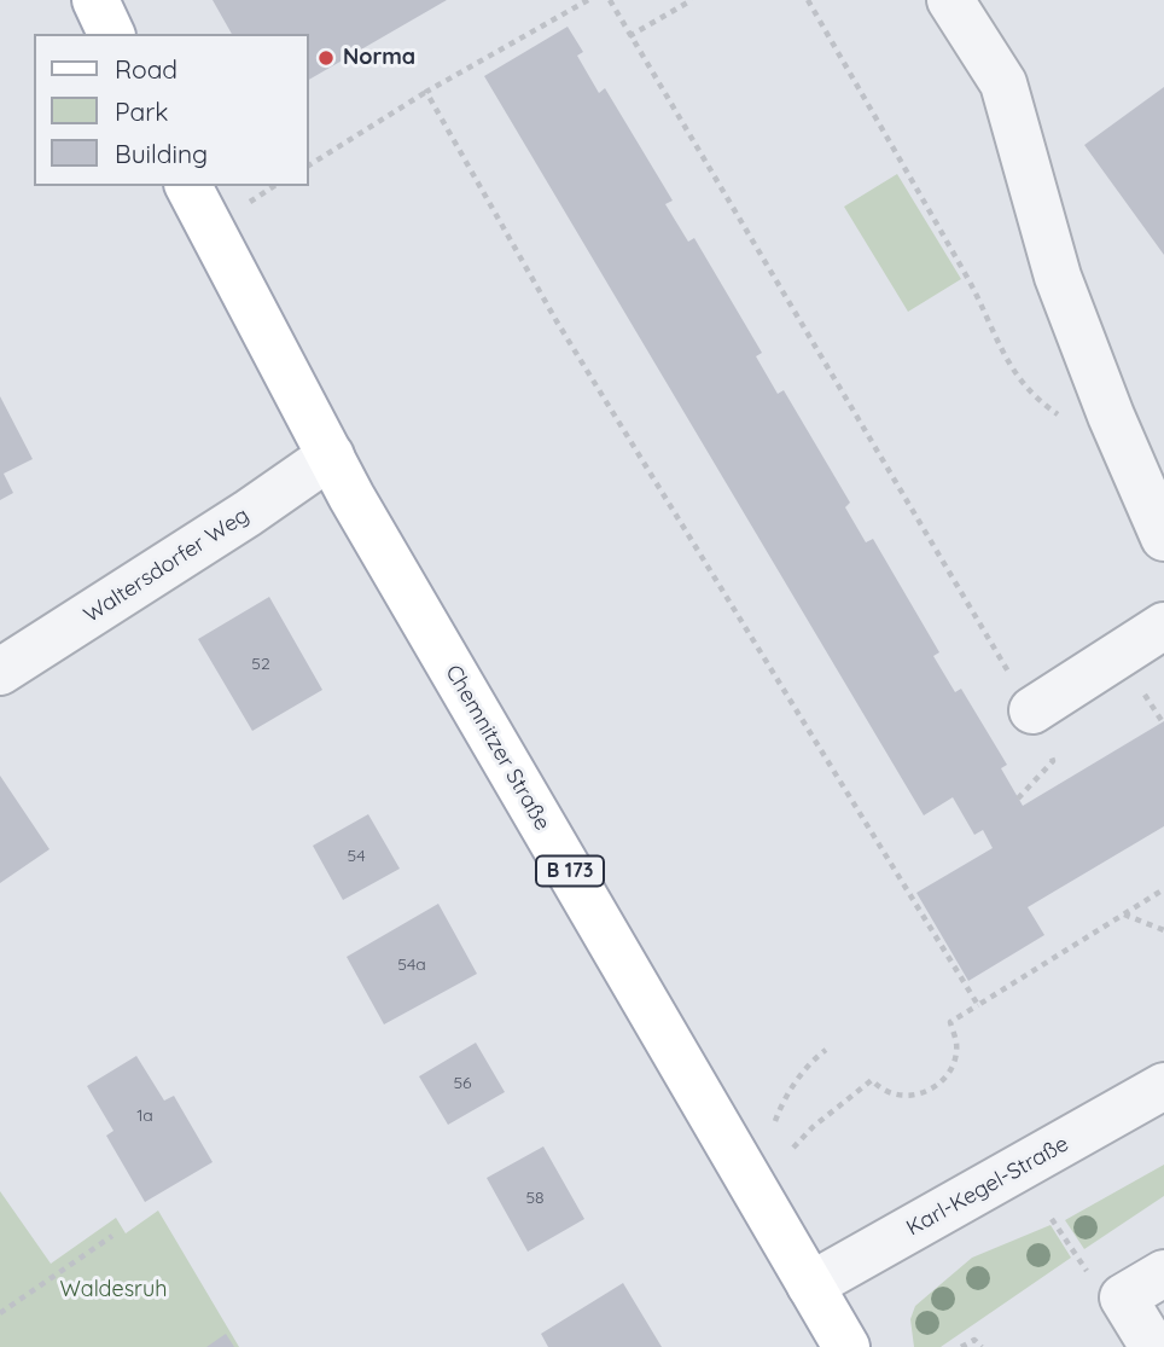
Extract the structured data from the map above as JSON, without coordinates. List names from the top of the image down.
{
  "streets": {
    "main road": ["Chemnitzer Straße", "B 173"],
    "street": ["Waltersdorfer Weg", "Karl-Kegel-Straße"]
  },
  "crossings": [
    ["Waltersdorfer Weg", "Chemnitzer Straße"],
    ["Chemnitzer Straße", "Karl-Kegel-Straße"]
  ],
  "parks": ["Waldesruh"],
  "places": ["Norma"],
  "house_numbers": [
    "52",
    "54",
    "54a",
    "56",
    "1a",
    "58"
  ],
  "legend": ["Road", "Park", "Building"]
}
